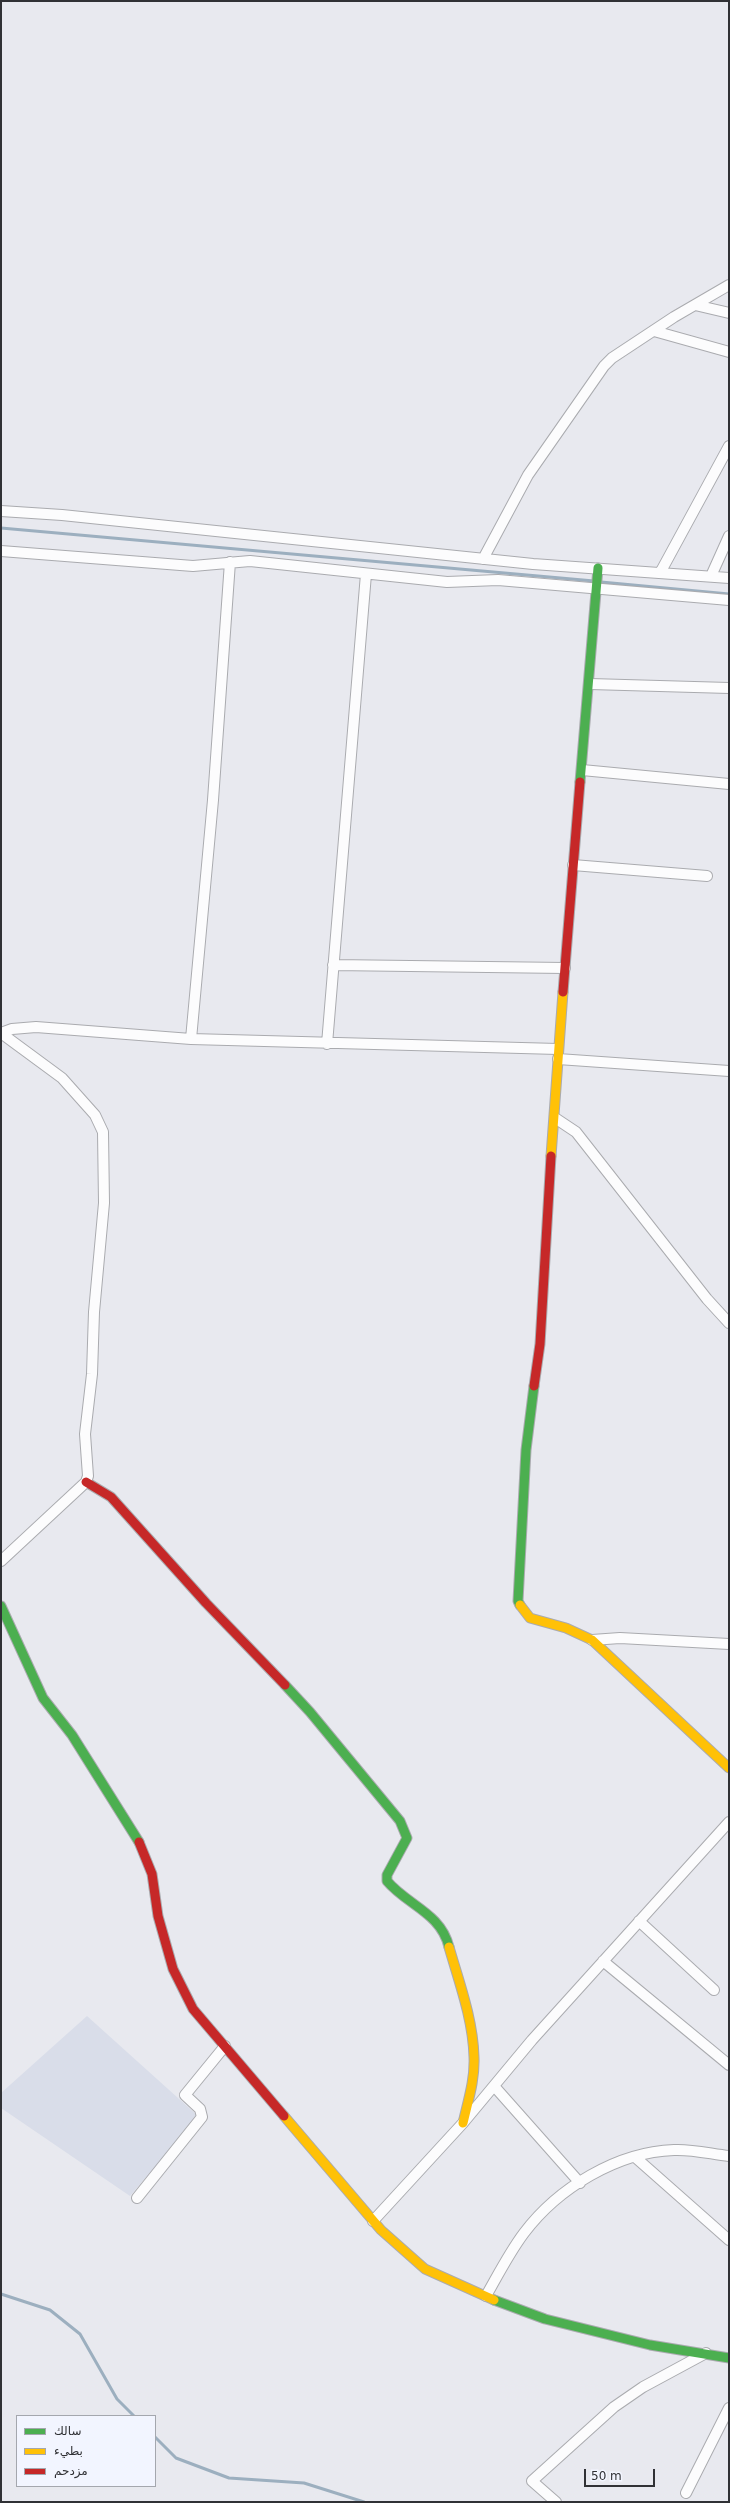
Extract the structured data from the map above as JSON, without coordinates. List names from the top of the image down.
{
  "legend": ["سالك", "بطيء", "مزدحم"],
  "scale_bar": "50 m"
}
